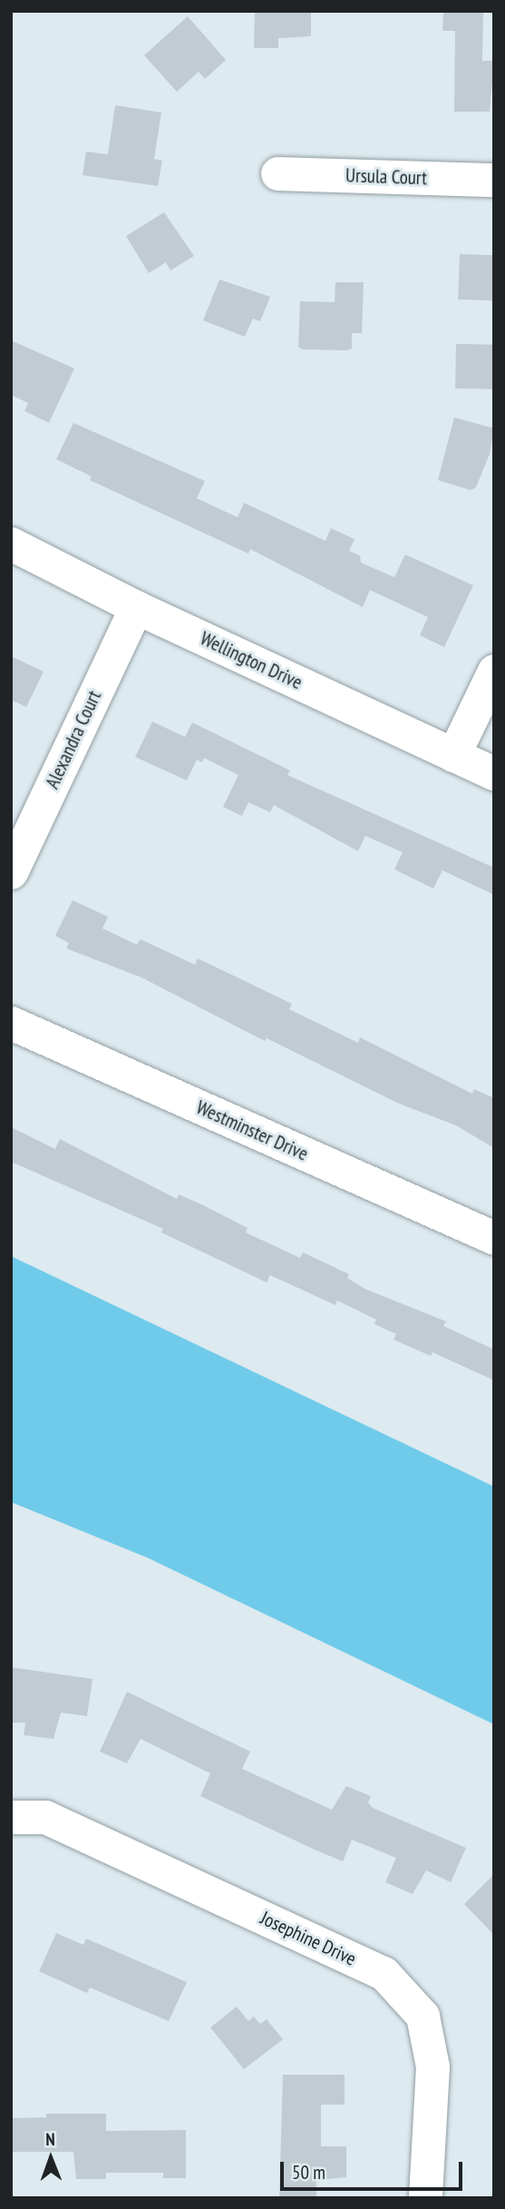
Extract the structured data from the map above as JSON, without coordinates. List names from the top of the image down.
{
  "streets": {
    "street": [
      "Ursula Court",
      "Wellington Drive",
      "Alexandra Court",
      "Westminster Drive",
      "Josephine Drive"
    ]
  },
  "crossings": [
    ["Wellington Drive", "Alexandra Court"]
  ],
  "scale_bar": "50 m",
  "north": "top"
}
